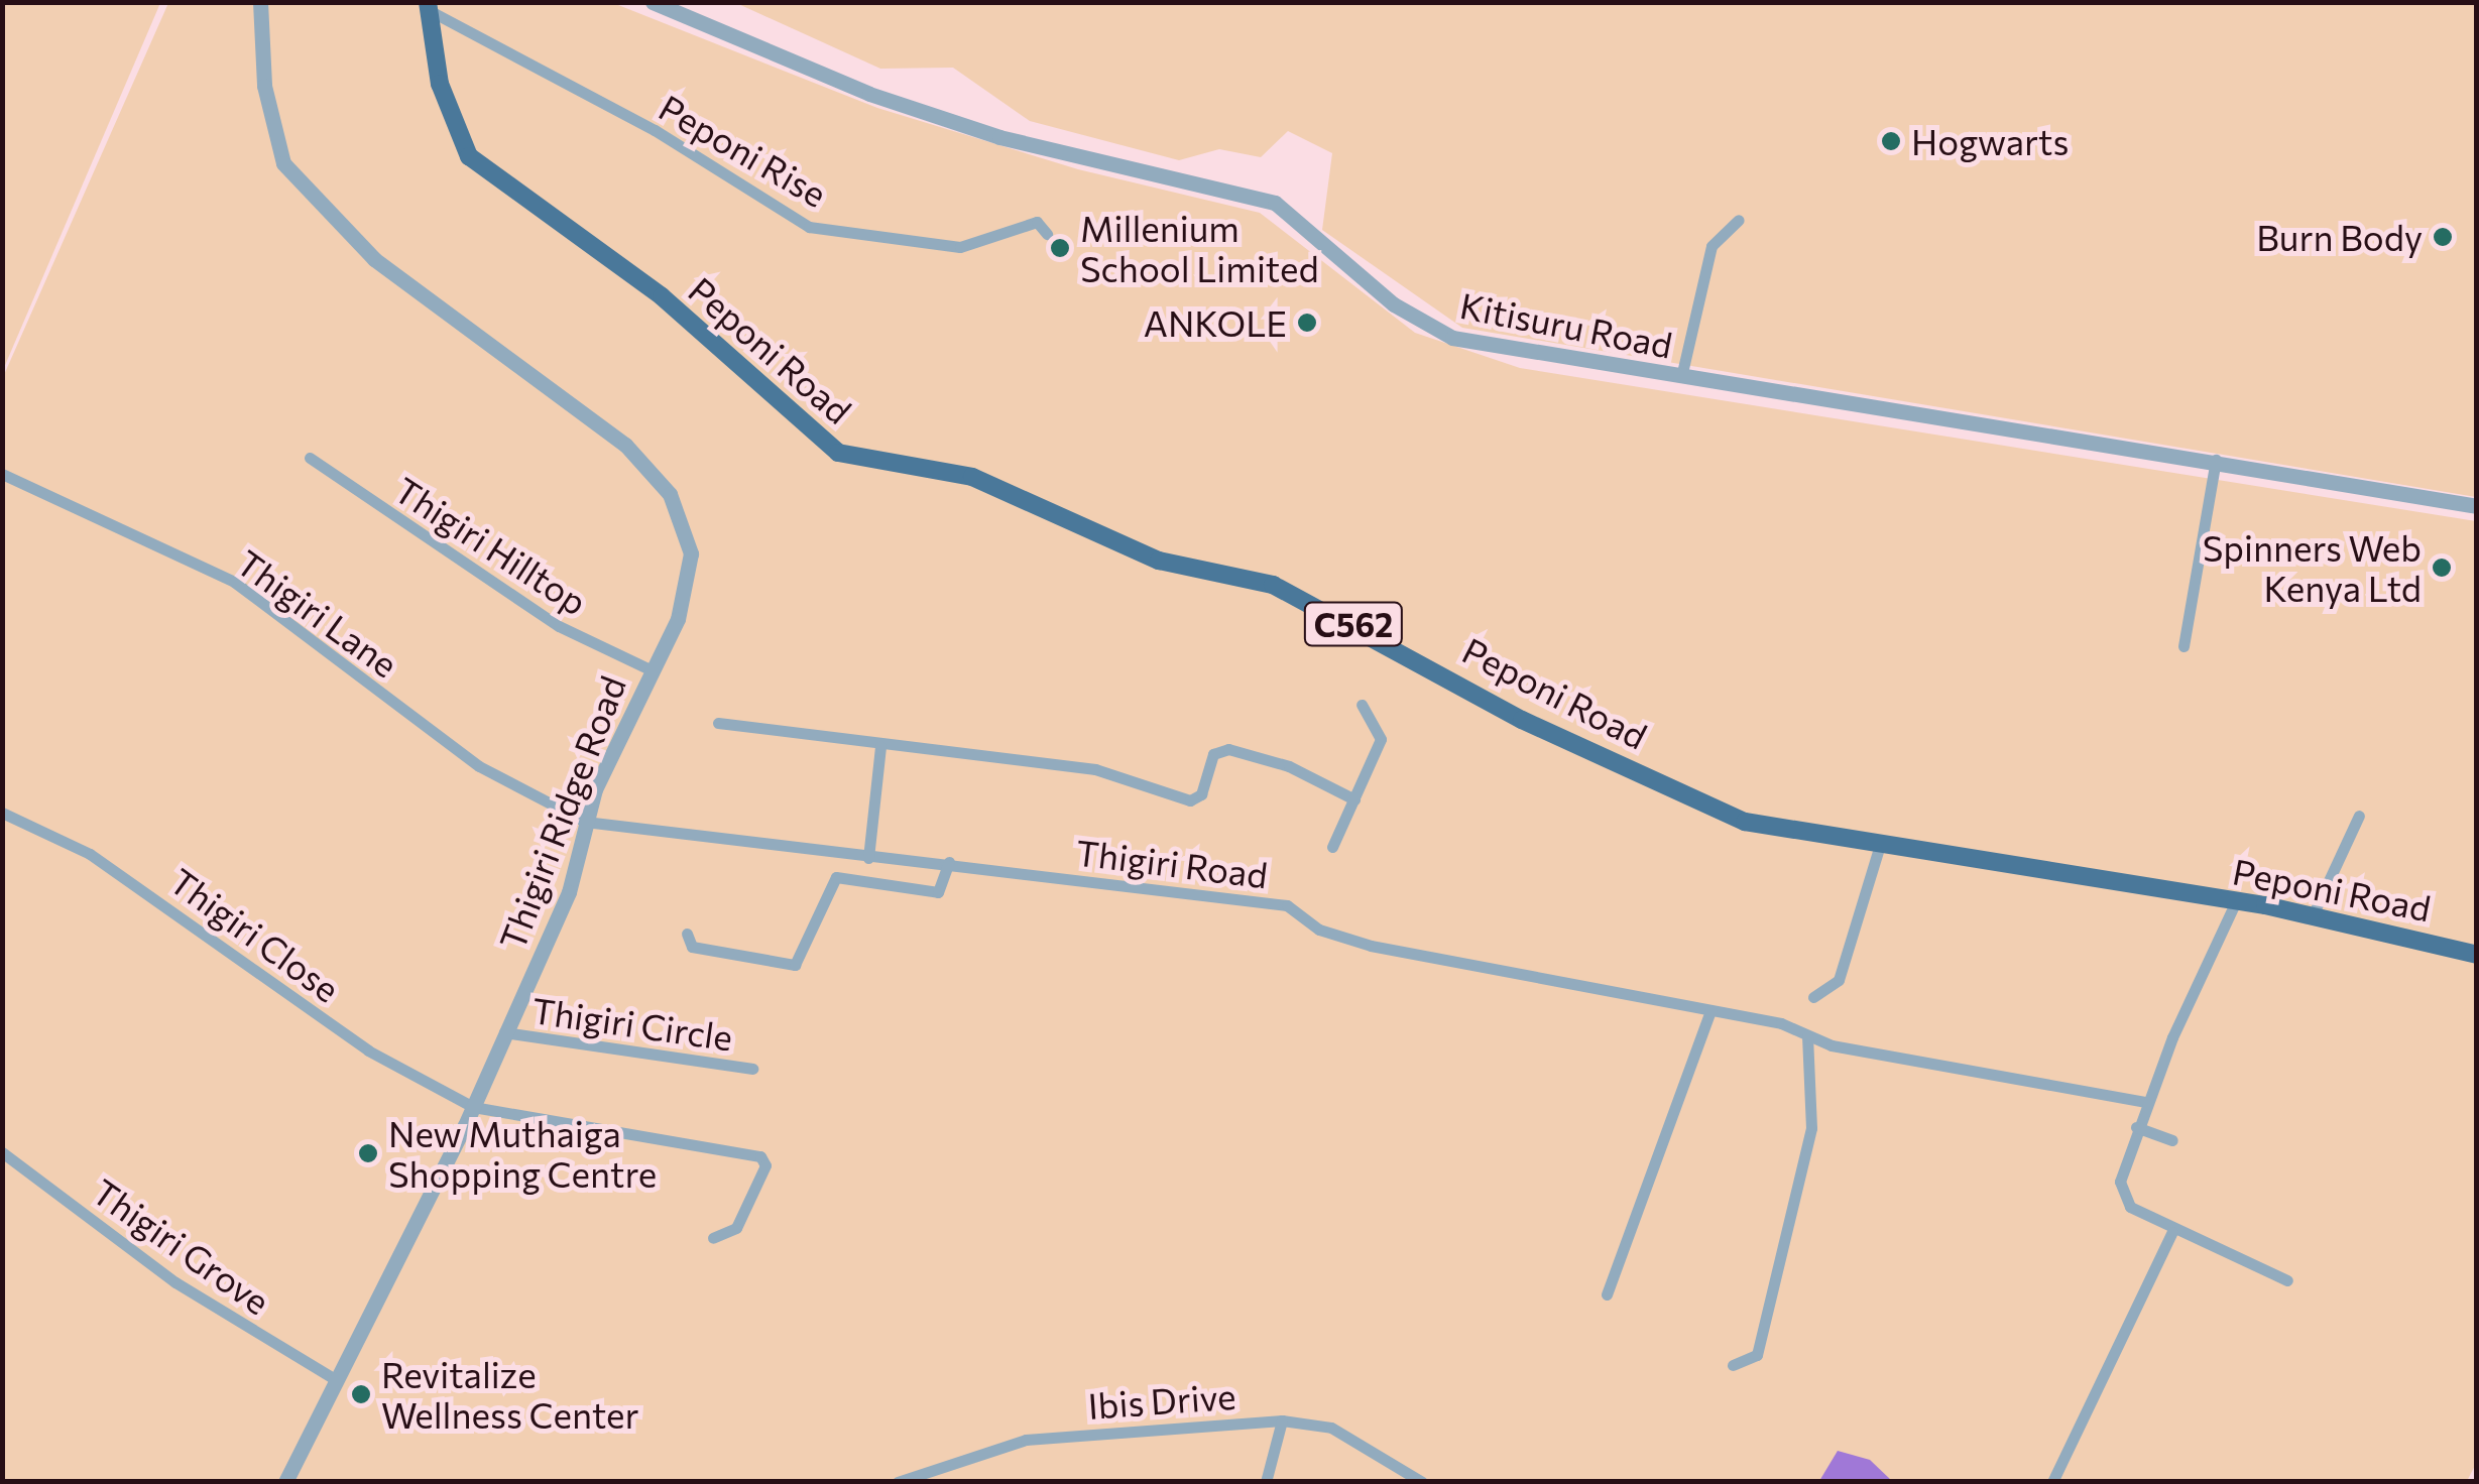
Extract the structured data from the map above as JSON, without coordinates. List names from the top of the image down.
{
  "streets": {
    "main road": ["Peponi Road", "C562"],
    "street": [
      "Peponi Rise",
      "Kitisuru Road",
      "Thigiri Hilltop",
      "Thigiri Lane",
      "Thigiri Ridge Road",
      "Thigiri Road",
      "Thigiri Close",
      "Thigiri Circle",
      "Thigiri Grove",
      "Ibis Drive"
    ]
  },
  "crossings": [
    ["Peponi Rise", "Peponi Road"],
    ["Thigiri Hilltop", "Thigiri Ridge Road"],
    ["Thigiri Lane", "Thigiri Ridge Road"],
    ["Thigiri Lane", "Thigiri Road"],
    ["Thigiri Ridge Road", "Thigiri Road"],
    ["Thigiri Ridge Road", "Thigiri Close"],
    ["Thigiri Ridge Road", "Thigiri Circle"],
    ["Thigiri Ridge Road", "Thigiri Grove"]
  ],
  "places": [
    "Hogwarts",
    "Burn Body",
    "Millenium School Limited",
    "ANKOLE",
    "Spinners Web Kenya Ltd",
    "New Muthaiga Shopping Centre",
    "Revitalize Wellness Center"
  ]
}
